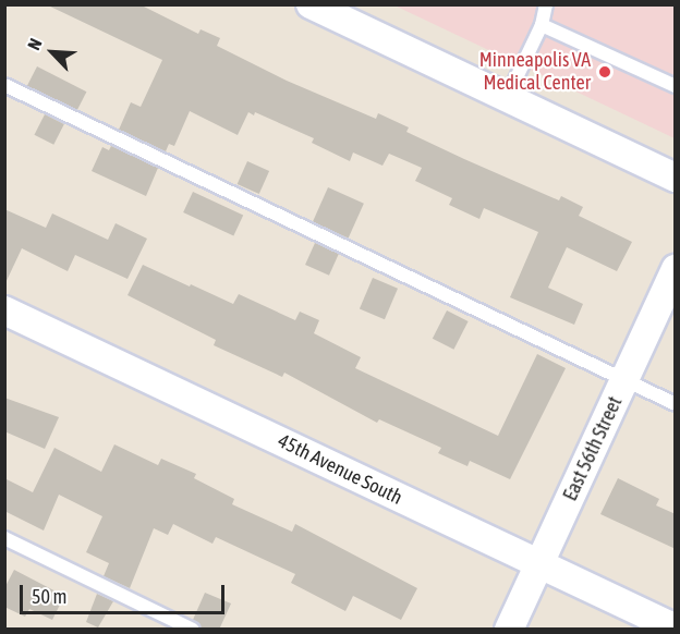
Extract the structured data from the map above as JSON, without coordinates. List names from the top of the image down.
{
  "streets": {
    "street": ["East 56th Street", "45th Avenue South"]
  },
  "crossings": [
    ["East 56th Street", "45th Avenue South"]
  ],
  "places": ["Minneapolis VA Medical Center"],
  "scale_bar": "50 m",
  "north": "top left"
}
